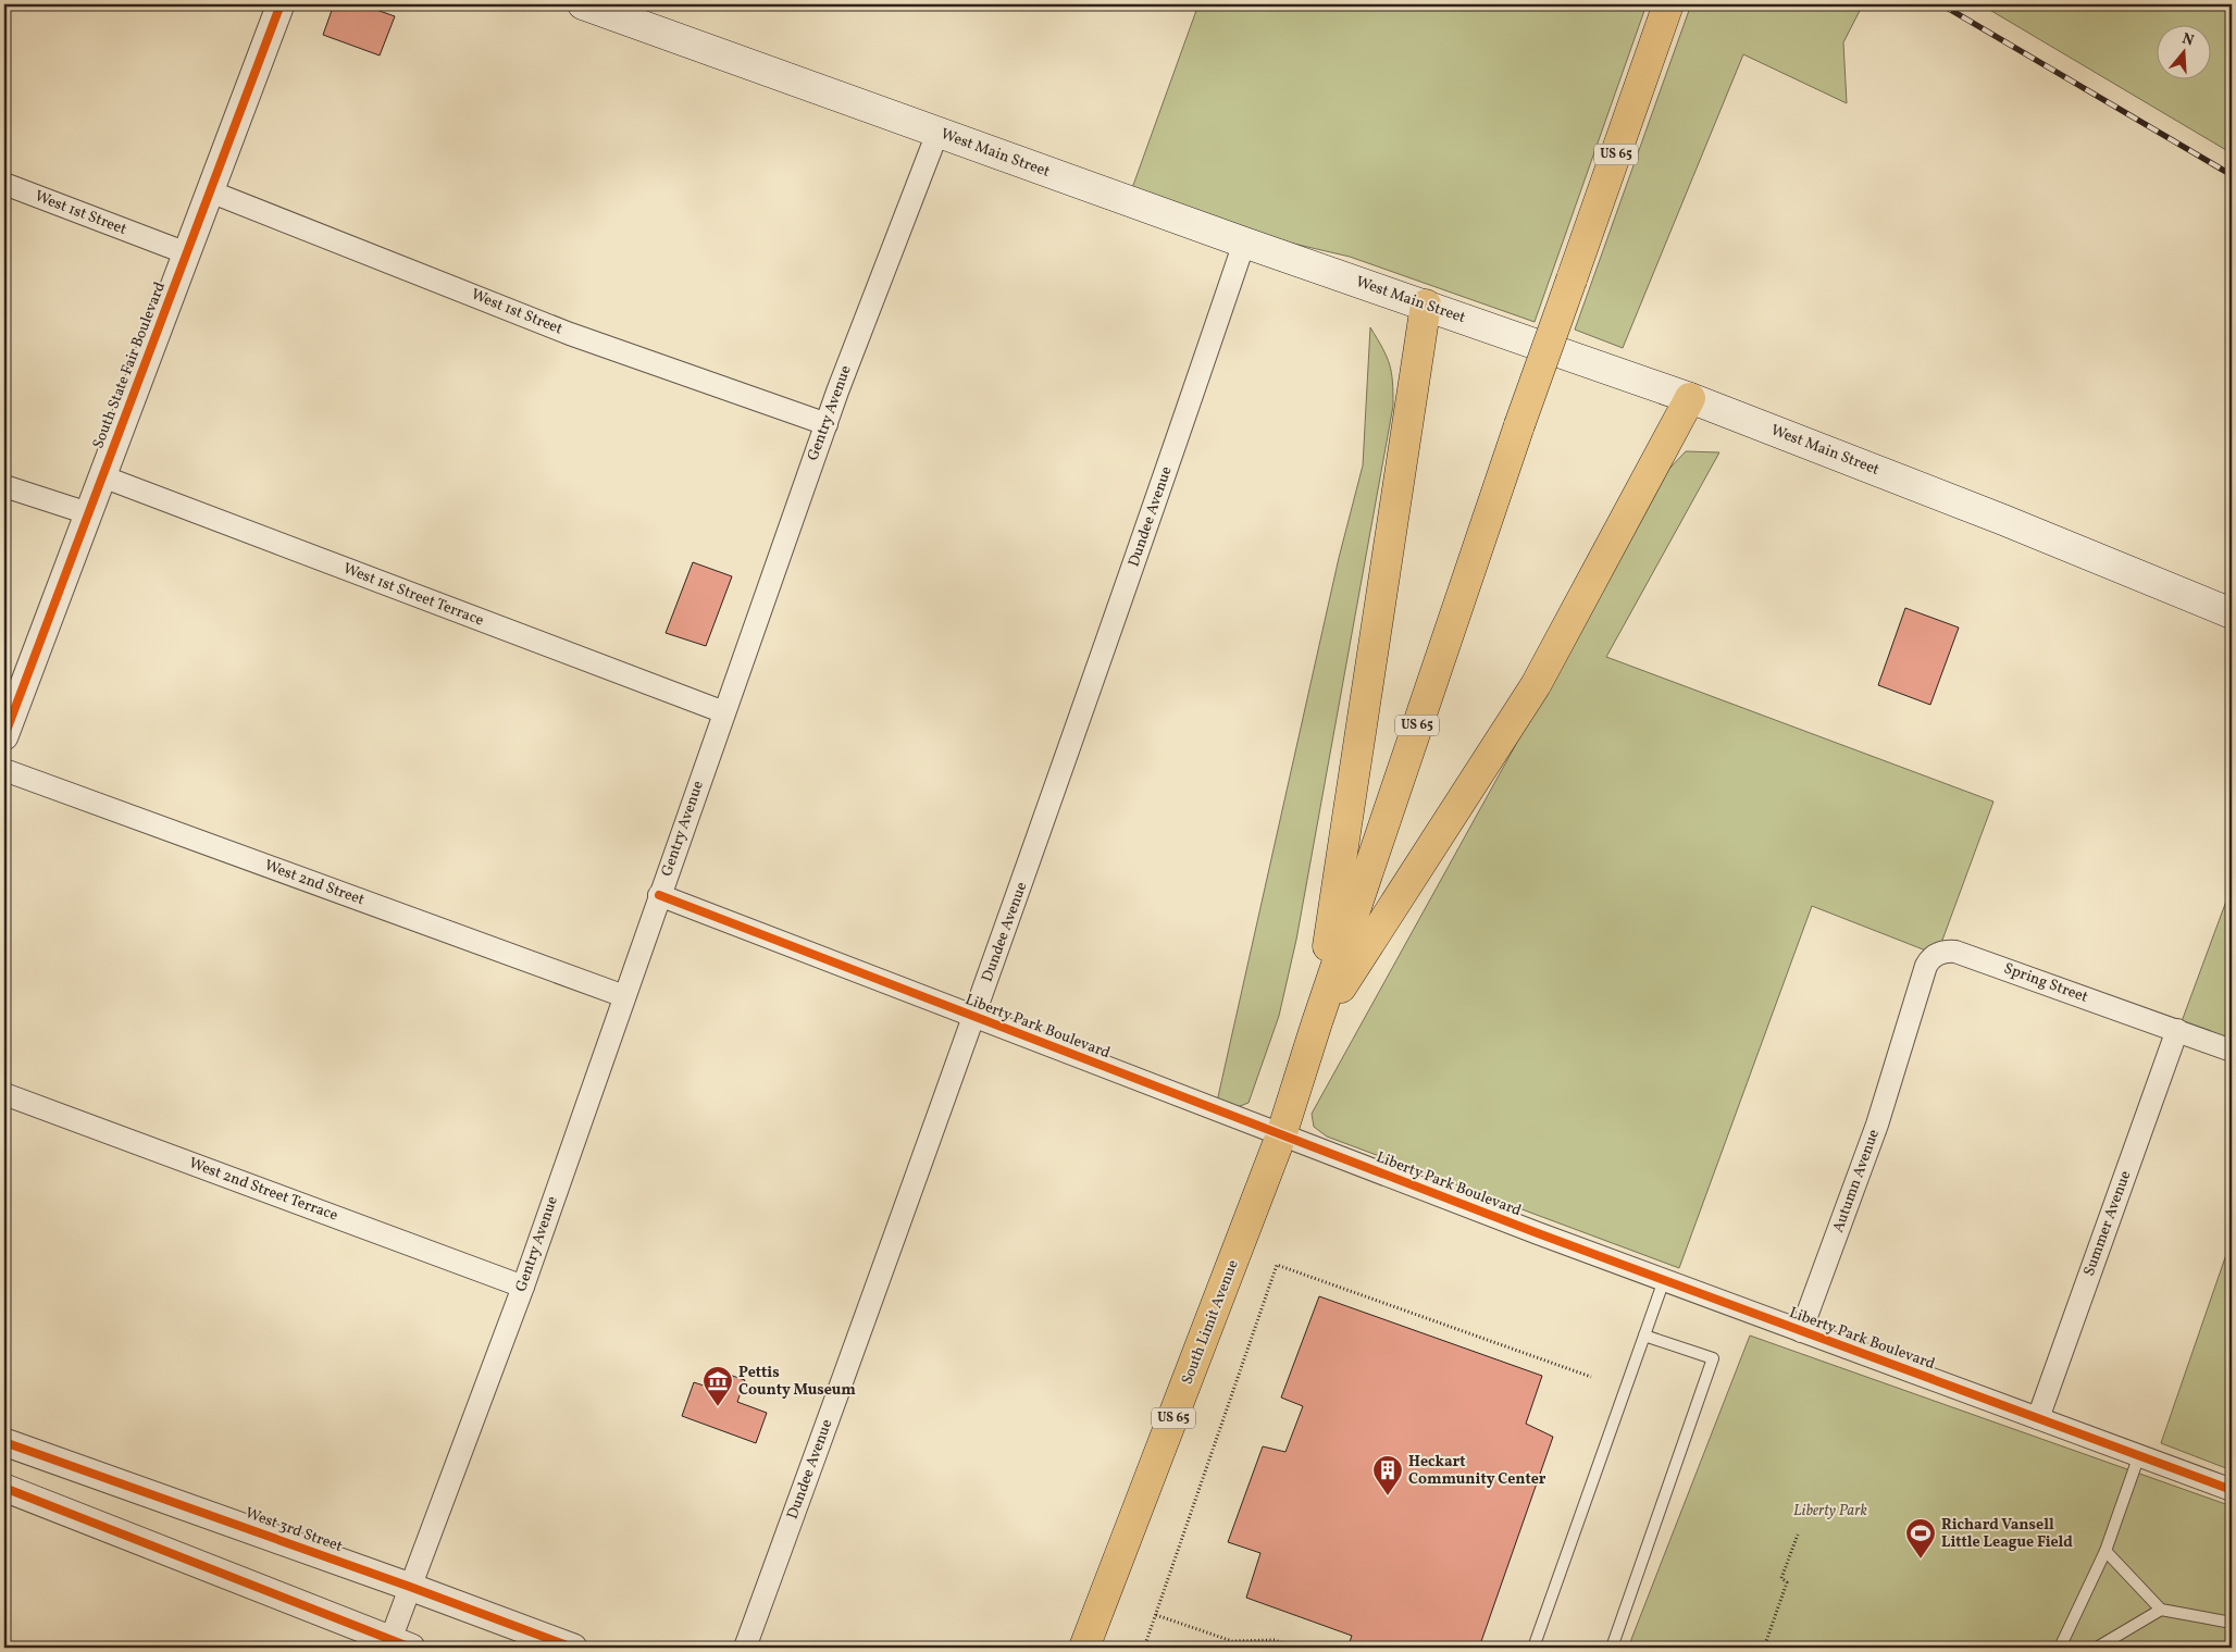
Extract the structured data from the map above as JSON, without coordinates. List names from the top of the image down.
{
  "streets": {
    "highway": ["US 65", "South Limit Avenue"],
    "main road": ["West Main Street"],
    "street": [
      "West 1st Street",
      "South State Fair Boulevard",
      "Gentry Avenue",
      "Dundee Avenue",
      "West 1st Street Terrace",
      "West 2nd Street",
      "Spring Street",
      "Liberty Park Boulevard",
      "Autumn Avenue",
      "West 2nd Street Terrace",
      "Summer Avenue",
      "West 3rd Street"
    ]
  },
  "crossings": [
    ["West Main Street", "Gentry Avenue"],
    ["West Main Street", "Dundee Avenue"],
    ["US 65", "South Limit Avenue"],
    ["West 1st Street", "South State Fair Boulevard"],
    ["West 1st Street", "Gentry Avenue"],
    ["South State Fair Boulevard", "West 1st Street Terrace"],
    ["Gentry Avenue", "West 1st Street Terrace"],
    ["Gentry Avenue", "West 2nd Street"],
    ["Gentry Avenue", "Liberty Park Boulevard"],
    ["Gentry Avenue", "West 2nd Street Terrace"],
    ["Gentry Avenue", "West 3rd Street"],
    ["Dundee Avenue", "Liberty Park Boulevard"],
    ["Spring Street", "Autumn Avenue"],
    ["Spring Street", "Summer Avenue"],
    ["Liberty Park Boulevard", "Autumn Avenue"],
    ["Liberty Park Boulevard", "Summer Avenue"],
    ["Liberty Park Boulevard", "South Limit Avenue"]
  ],
  "parks": ["Liberty Park"],
  "places": {
    "museum": ["Pettis County Museum"],
    "building": ["Heckart Community Center"],
    "sports": ["Richard Vansell Little League Field"]
  },
  "north": "top"
}
